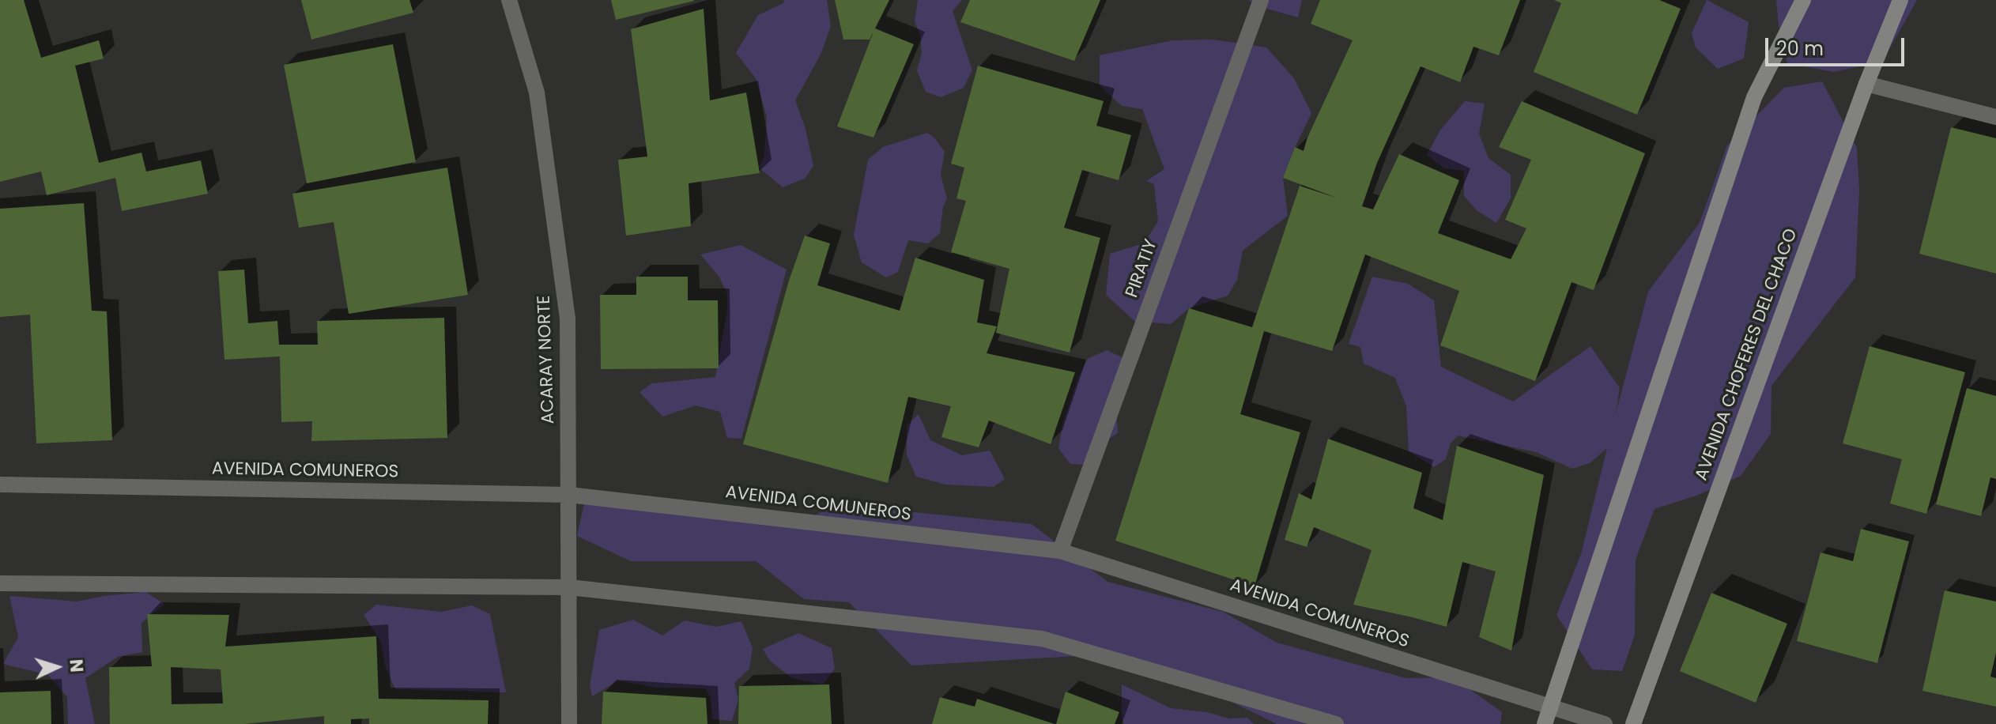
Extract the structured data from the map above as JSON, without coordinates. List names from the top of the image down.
{
  "streets": {
    "street": [
      "PIRATIY",
      "AVENIDA CHOFERES DEL CHACO",
      "ACARAY NORTE",
      "AVENIDA COMUNEROS"
    ]
  },
  "crossings": [
    ["PIRATIY", "AVENIDA COMUNEROS"],
    ["ACARAY NORTE", "AVENIDA COMUNEROS"]
  ],
  "scale_bar": "20 m",
  "north": "right"
}
